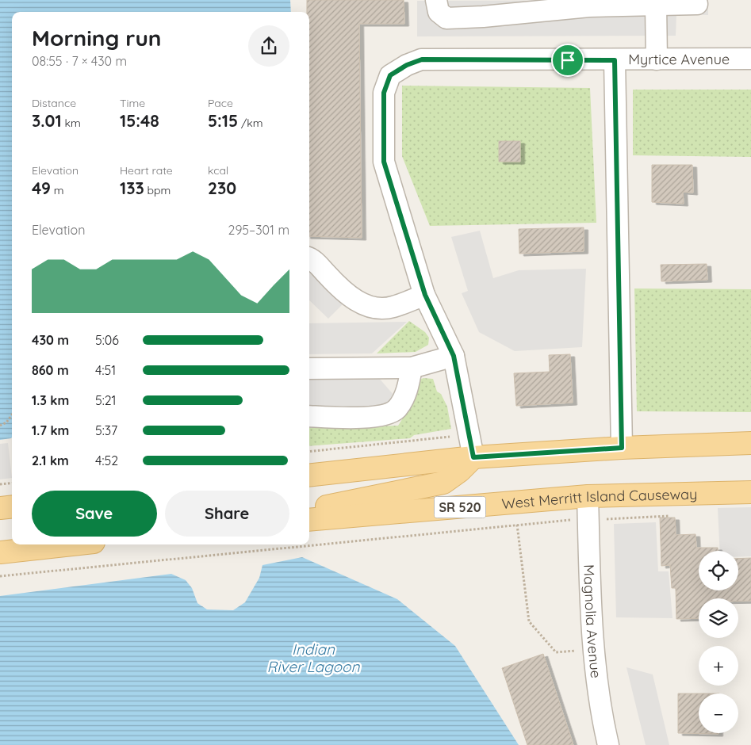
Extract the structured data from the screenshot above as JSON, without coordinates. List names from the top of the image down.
{
  "streets": {
    "main road": ["West Merritt Island Causeway", "SR 520"],
    "street": ["Myrtice Avenue", "Magnolia Avenue"]
  },
  "crossings": [
    ["West Merritt Island Causeway", "Magnolia Avenue"]
  ],
  "water": ["Indian River Lagoon"],
  "page": {
    "heading": ["Morning run", "08:55 · 7 × 430 m"],
    "stats": [
      ["Distance", "3.01 km"],
      ["Time", "15:48"],
      ["Pace", "5:15 /km"],
      ["Elevation", "49 m"],
      ["Heart rate", "133 bpm"],
      ["kcal", "230"]
    ],
    "chart": ["Elevation", "295–301 m"],
    "list": [
      {
        "name": "430 m",
        "note": "5:06"
      },
      {
        "name": "860 m",
        "note": "4:51"
      },
      {
        "name": "1.3 km",
        "note": "5:21"
      },
      {
        "name": "1.7 km",
        "note": "5:37"
      },
      {
        "name": "2.1 km",
        "note": "4:52"
      }
    ],
    "buttons": ["Save", "Share"],
    "map_buttons": ["+", "−"]
  }
}
